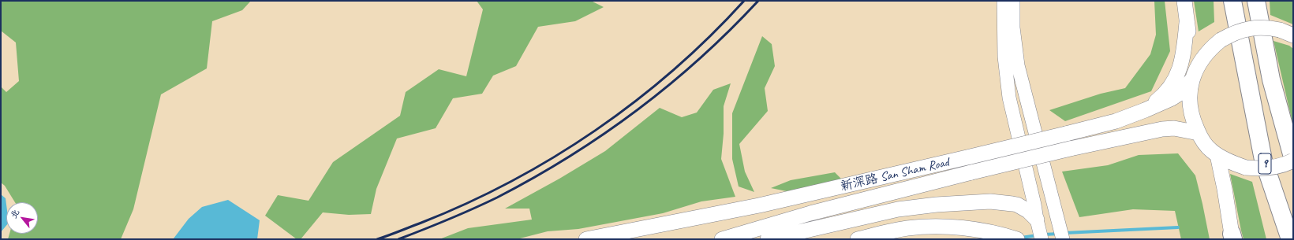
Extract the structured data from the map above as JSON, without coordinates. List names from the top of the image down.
{
  "streets": {
    "highway": ["9"],
    "main road": ["新深路 San Sham Road"]
  },
  "north": "top left"
}
